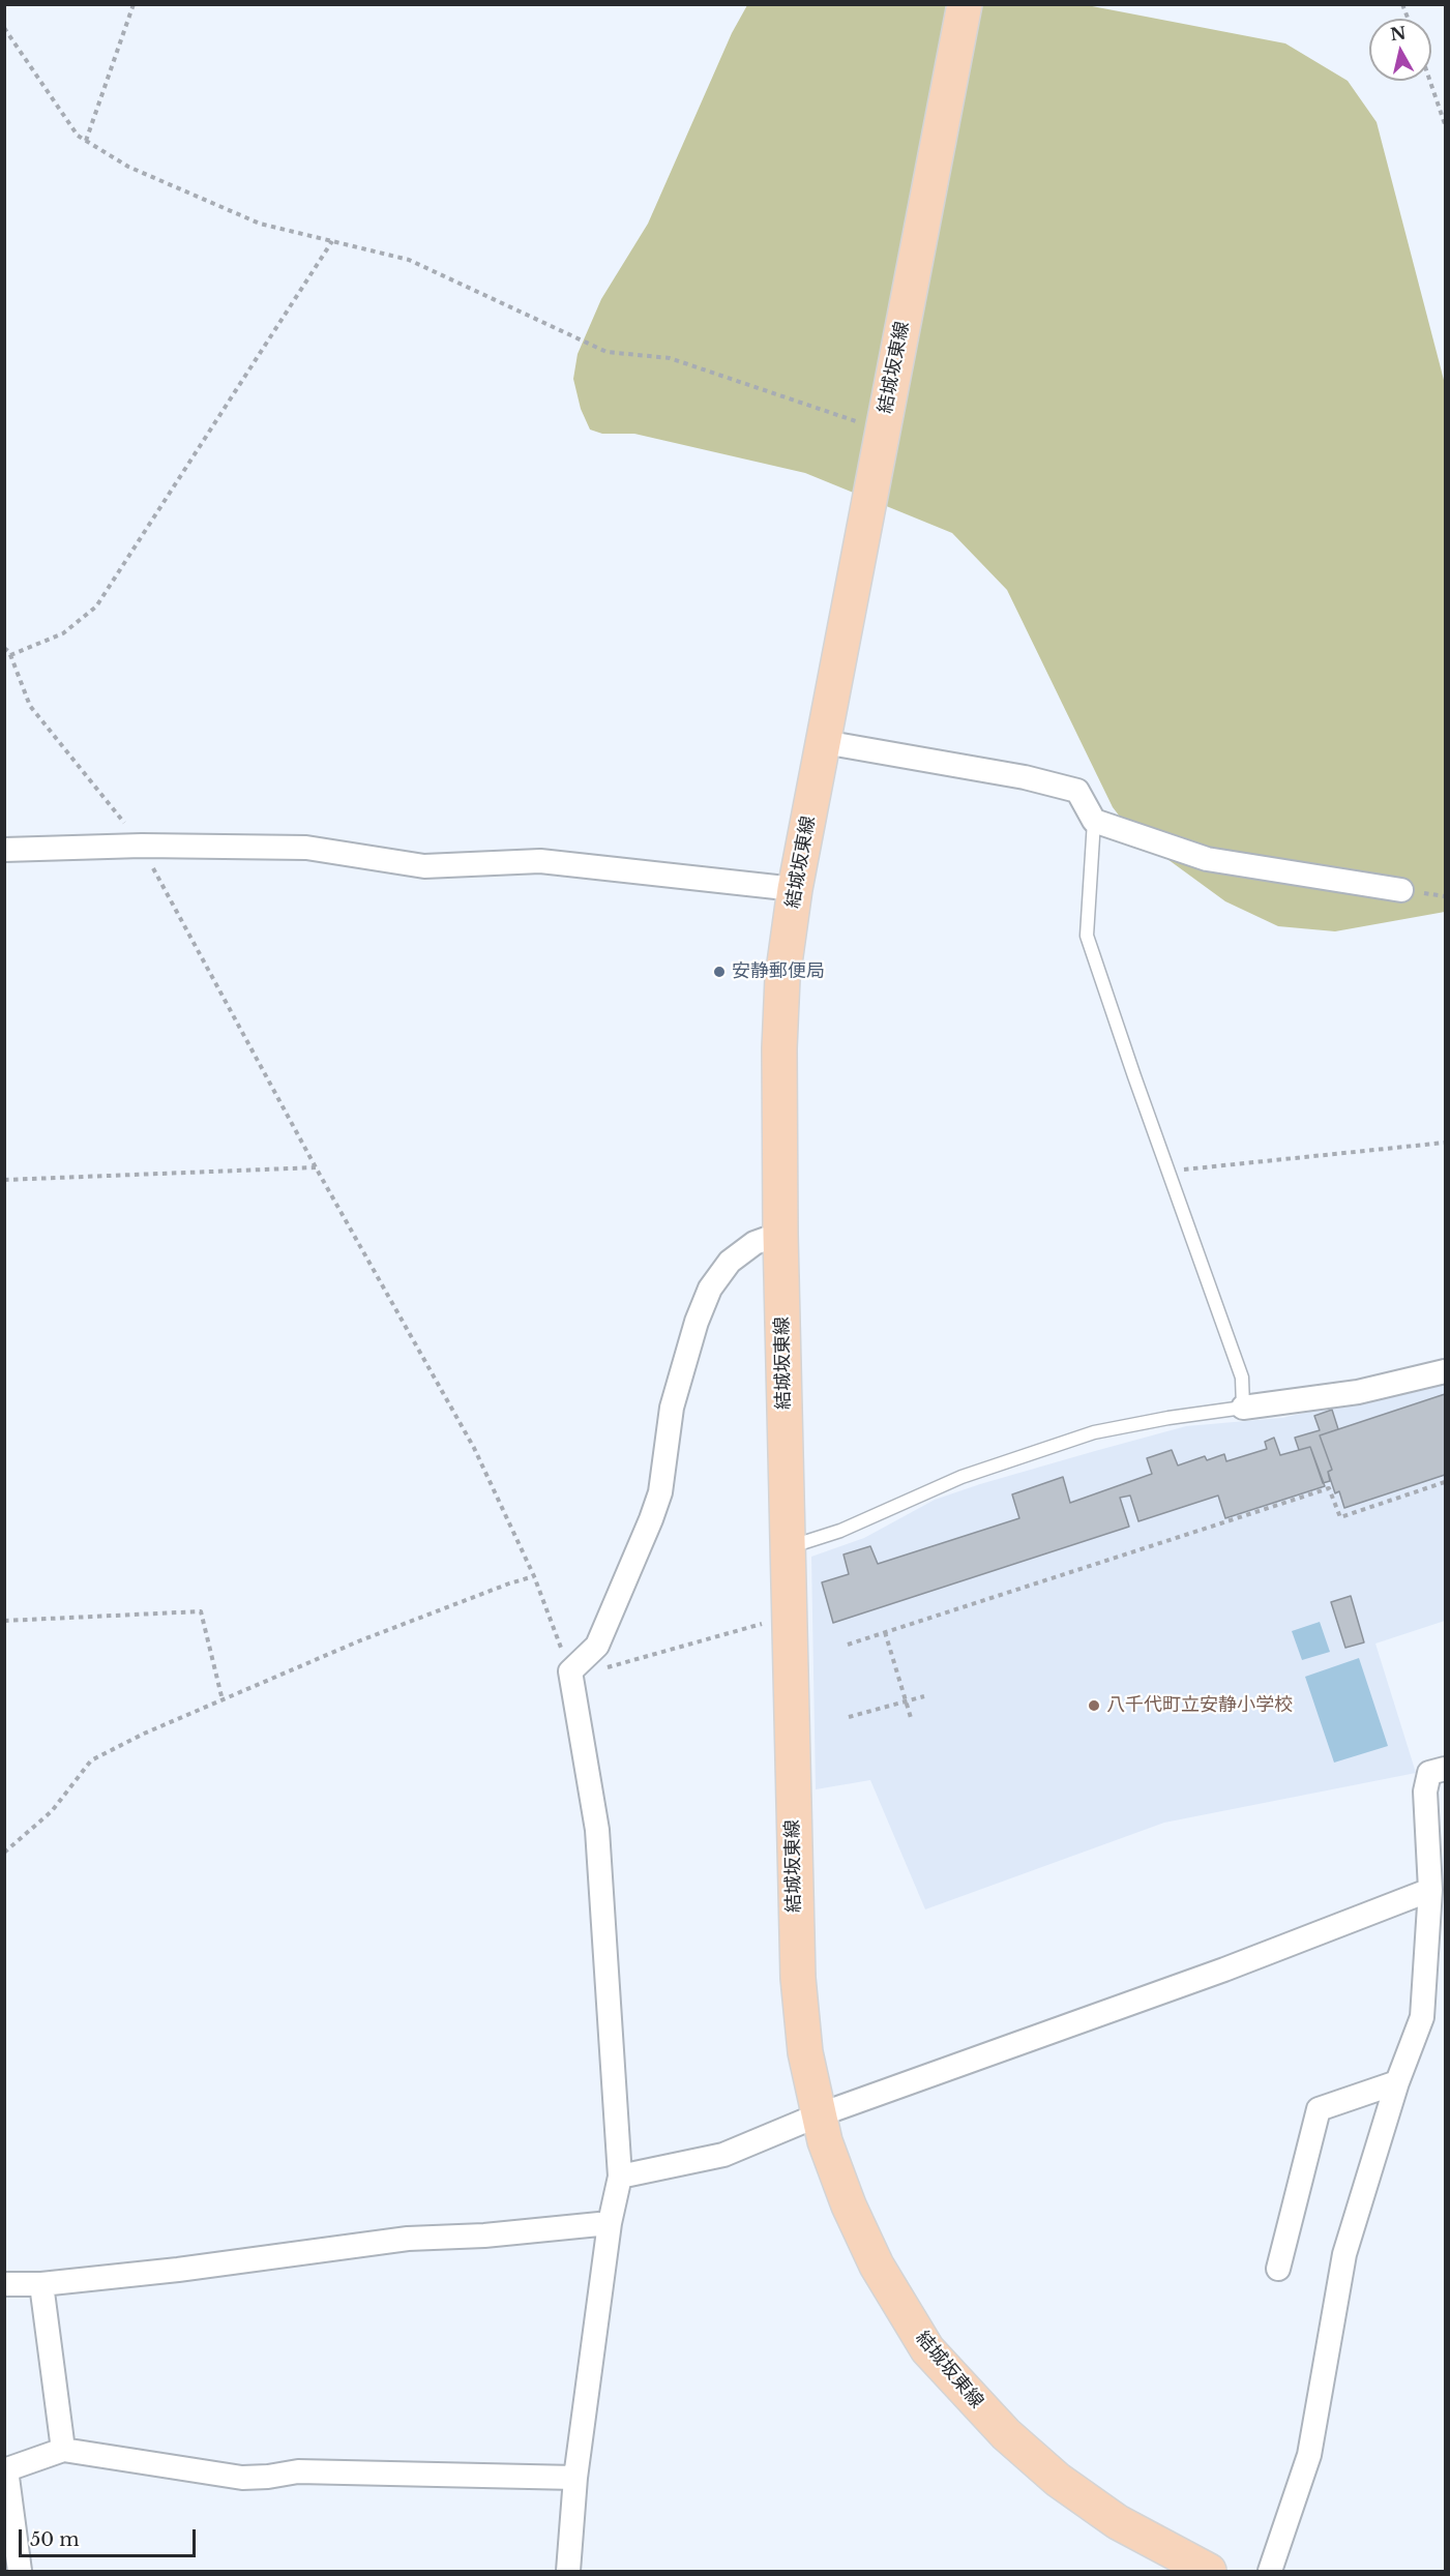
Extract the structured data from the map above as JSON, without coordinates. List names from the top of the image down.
{
  "streets": {
    "main road": ["結城坂東線"]
  },
  "places": ["安静郵便局", "八千代町立安静小学校"],
  "scale_bar": "50 m",
  "north": "top"
}
